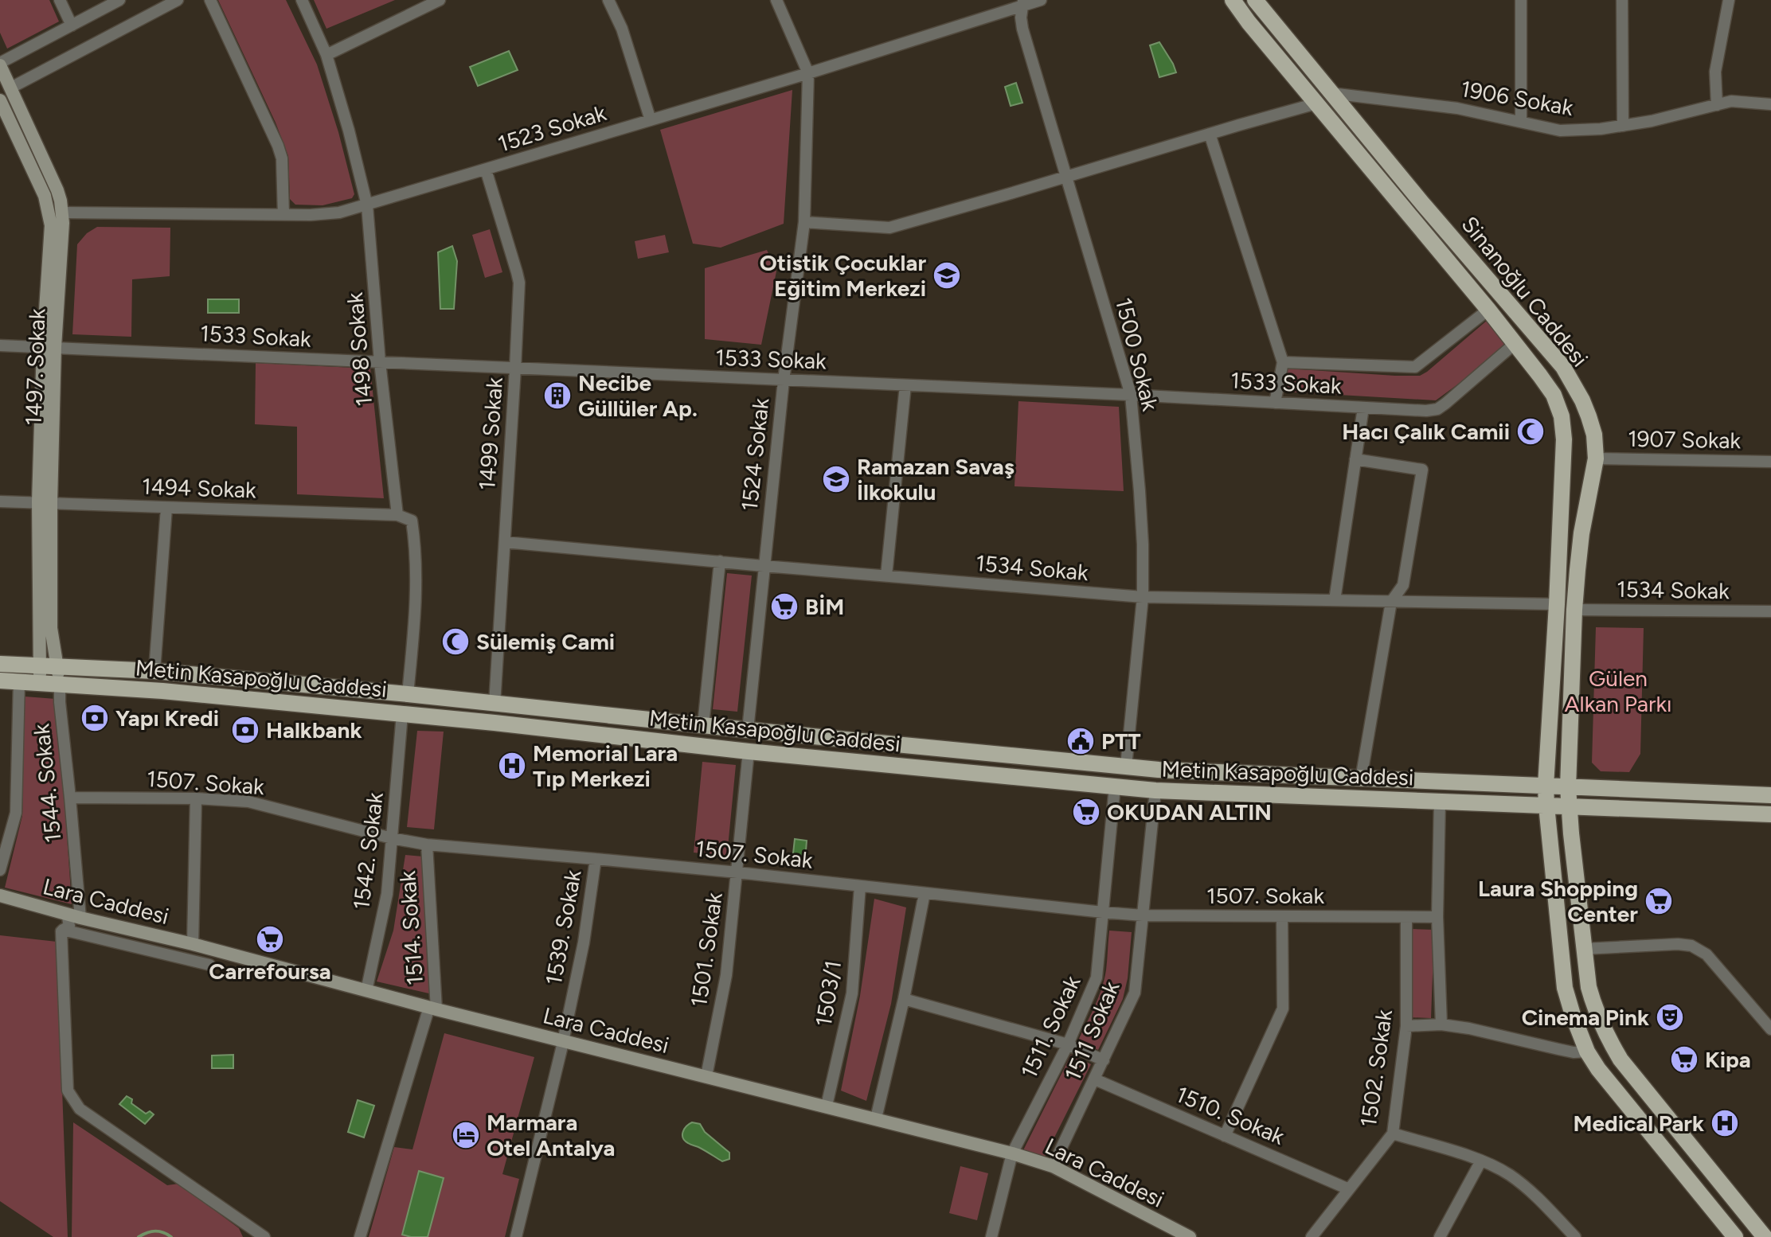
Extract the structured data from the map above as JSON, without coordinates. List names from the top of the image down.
{
  "streets": {
    "main road": ["Si̇nanoğlu Caddesi", "Metin Kasapoğlu Caddesi"],
    "street": [
      "1906 Sokak",
      "1523 Sokak",
      "1533 Sokak",
      "1498 Sokak",
      "1500 Sokak",
      "1497. Sokak",
      "1499 Sokak",
      "1907 Sokak",
      "1524 Sokak",
      "1494 Sokak",
      "1534 Sokak",
      "1507. Sokak",
      "1544. Sokak",
      "1542. Sokak",
      "Lara Caddesi",
      "1539. Sokak",
      "1514. Sokak",
      "1501. Sokak",
      "1503/1",
      "1511. Sokak",
      "1511 Sokak",
      "1502. Sokak",
      "1510. Sokak"
    ]
  },
  "crossings": [
    ["1906 Sokak", "Si̇nanoğlu Caddesi"],
    ["1523 Sokak", "1498 Sokak"],
    ["1523 Sokak", "1500 Sokak"],
    ["1523 Sokak", "1497. Sokak"],
    ["1523 Sokak", "1499 Sokak"],
    ["1523 Sokak", "1524 Sokak"],
    ["Si̇nanoğlu Caddesi", "1533 Sokak"],
    ["Si̇nanoğlu Caddesi", "1907 Sokak"],
    ["Si̇nanoğlu Caddesi", "1534 Sokak"],
    ["Si̇nanoğlu Caddesi", "Metin Kasapoğlu Caddesi"],
    ["1533 Sokak", "1498 Sokak"],
    ["1533 Sokak", "1500 Sokak"],
    ["1533 Sokak", "1497. Sokak"],
    ["1533 Sokak", "1499 Sokak"],
    ["1533 Sokak", "1524 Sokak"],
    ["1498 Sokak", "1494 Sokak"],
    ["1500 Sokak", "1534 Sokak"],
    ["1500 Sokak", "Metin Kasapoğlu Caddesi"],
    ["1497. Sokak", "1494 Sokak"],
    ["1497. Sokak", "Metin Kasapoğlu Caddesi"],
    ["1497. Sokak", "1544. Sokak"],
    ["1499 Sokak", "1534 Sokak"],
    ["1499 Sokak", "Metin Kasapoğlu Caddesi"],
    ["1524 Sokak", "1534 Sokak"],
    ["1524 Sokak", "Metin Kasapoğlu Caddesi"],
    ["Metin Kasapoğlu Caddesi", "1544. Sokak"],
    ["Metin Kasapoğlu Caddesi", "1542. Sokak"],
    ["Metin Kasapoğlu Caddesi", "1501. Sokak"],
    ["Metin Kasapoğlu Caddesi", "1511. Sokak"],
    ["Metin Kasapoğlu Caddesi", "1511 Sokak"],
    ["1507. Sokak", "1544. Sokak"],
    ["1507. Sokak", "1542. Sokak"],
    ["1507. Sokak", "1539. Sokak"],
    ["1507. Sokak", "1514. Sokak"],
    ["1507. Sokak", "1501. Sokak"],
    ["1507. Sokak", "1503/1"],
    ["1507. Sokak", "1511. Sokak"],
    ["1507. Sokak", "1511 Sokak"],
    ["1507. Sokak", "1502. Sokak"],
    ["1544. Sokak", "Lara Caddesi"],
    ["1542. Sokak", "Lara Caddesi"],
    ["Lara Caddesi", "1539. Sokak"],
    ["Lara Caddesi", "1514. Sokak"],
    ["Lara Caddesi", "1501. Sokak"],
    ["Lara Caddesi", "1503/1"],
    ["Lara Caddesi", "1511. Sokak"],
    ["Lara Caddesi", "1511 Sokak"],
    ["1511 Sokak", "1510. Sokak"],
    ["1502. Sokak", "1510. Sokak"]
  ],
  "parks": ["Gülen Alkan Parkı"],
  "places": {
    "school or university": ["Otistik Çocuklar Eğitim Merkezi", "Ramazan Savaş İlkokulu"],
    "building": ["Necibe Güllüler Ap."],
    "mosque": ["Hacı Çalık Camii", "Sülemiş Cami"],
    "supermarket": [
      "BİM",
      "OKUDAN ALTIN",
      "Laura Shopping Center",
      "Carrefoursa",
      "Kipa"
    ],
    "bank": ["Yapı Kredi", "Halkbank"],
    "public building": ["PTT"],
    "hospital": ["Memorial Lara Tıp Merkezi", "Medical Park"],
    "theatre": ["Cinema Pink"],
    "hotel": ["Marmara Otel Antalya"]
  }
}
